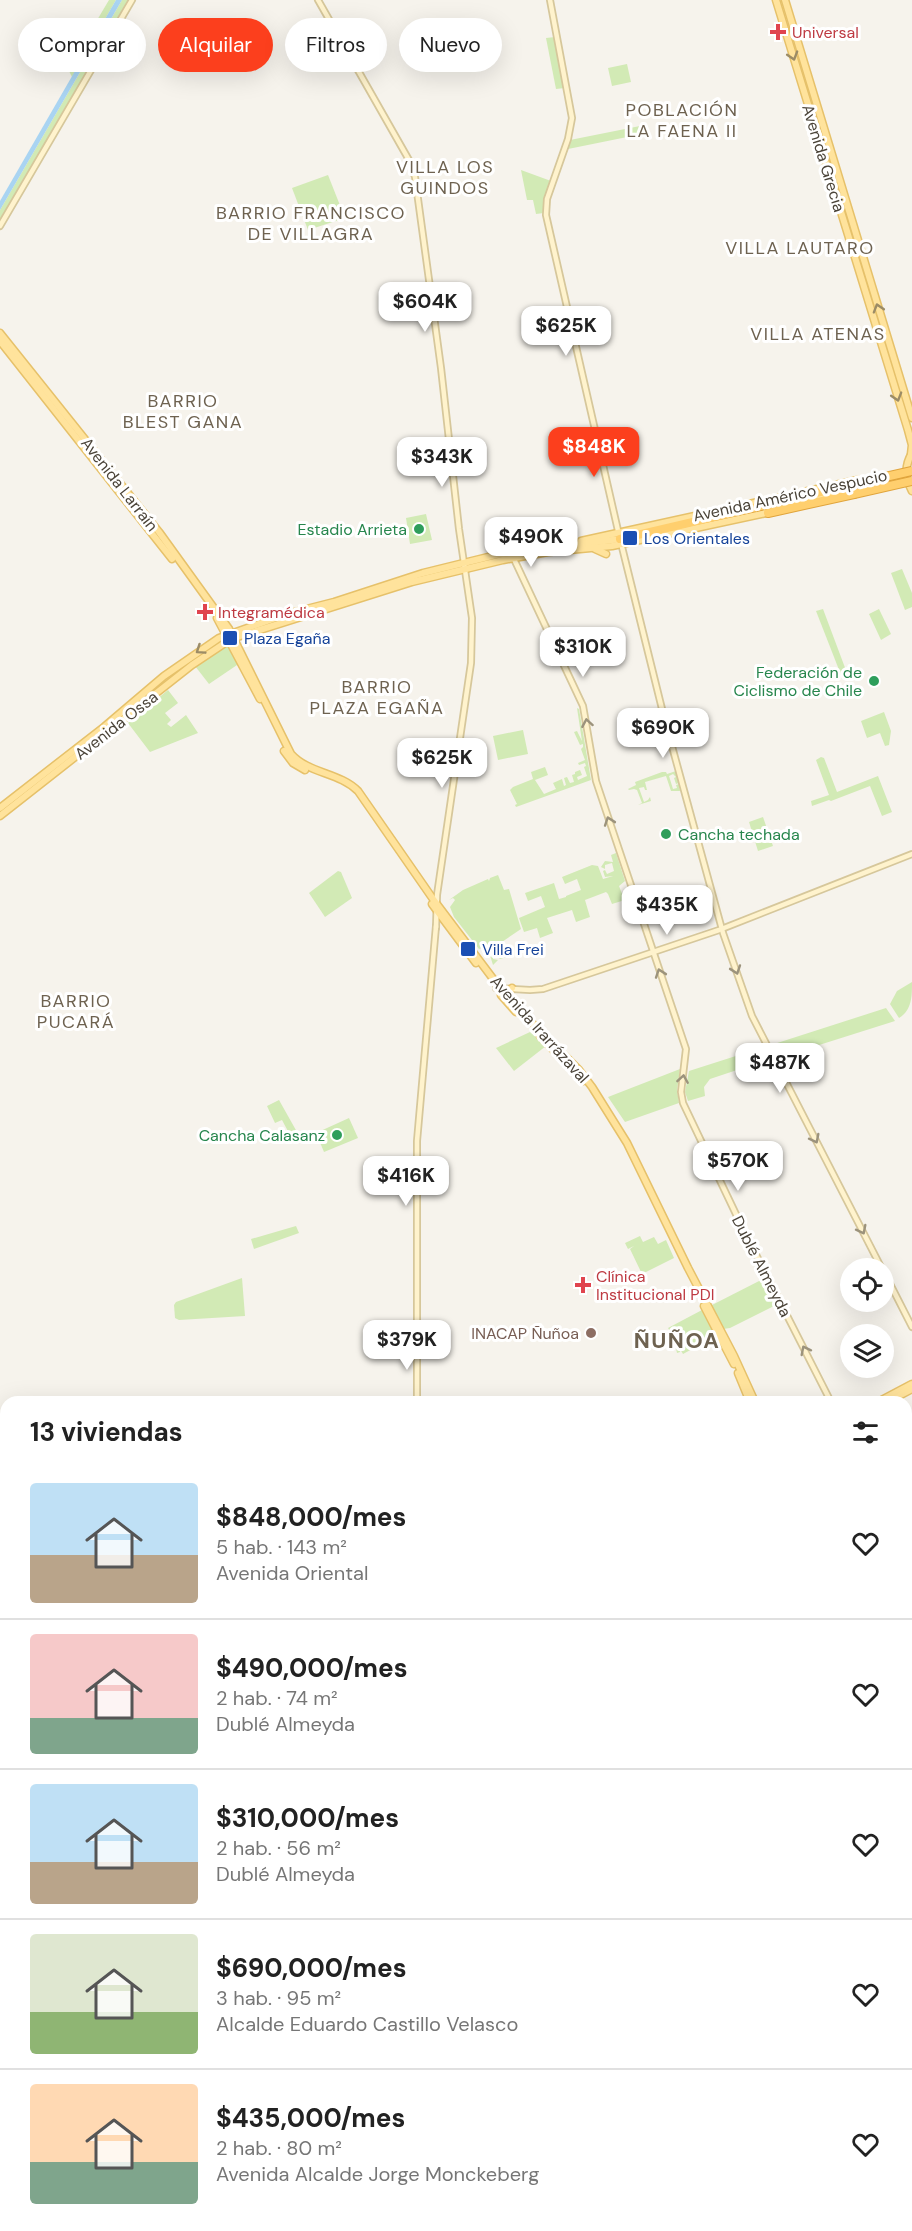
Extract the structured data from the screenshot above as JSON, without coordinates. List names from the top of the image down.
{
  "streets": {
    "main road": [
      "Avenida Grecia",
      "Avenida Larraín",
      "Avenida Américo Vespucio",
      "Avenida Ossa",
      "Avenida Irarrázaval",
      "Dublé Almeyda"
    ]
  },
  "crossings": [
    ["Avenida Larraín", "Avenida Américo Vespucio"],
    ["Avenida Larraín", "Avenida Ossa"],
    ["Avenida Larraín", "Avenida Irarrázaval"],
    ["Avenida Américo Vespucio", "Avenida Ossa"],
    ["Avenida Américo Vespucio", "Avenida Irarrázaval"],
    ["Avenida Américo Vespucio", "Dublé Almeyda"],
    ["Avenida Ossa", "Avenida Irarrázaval"]
  ],
  "one_way": ["Dublé Almeyda"],
  "districts": [
    "POBLACIÓN LA FAENA II",
    "VILLA LOS GUINDOS",
    "BARRIO FRANCISCO DE VILLAGRA",
    "VILLA LAUTARO",
    "VILLA ATENAS",
    "BARRIO BLEST GANA",
    "BARRIO PLAZA EGAÑA",
    "BARRIO PUCARÁ",
    "ÑUÑOA"
  ],
  "places": {
    "health": ["Universal", "Integramédica", "Clínica Institucional PDI"],
    "other": [
      "Estadio Arrieta",
      "Federación de Ciclismo de Chile",
      "Cancha techada",
      "Cancha Calasanz",
      "INACAP Ñuñoa"
    ],
    "transit": ["Los Orientales", "Plaza Egaña", "Villa Frei"]
  },
  "page": {
    "chip": [
      "Comprar",
      "Alquilar",
      "Filtros",
      "Nuevo"
    ],
    "price": [
      "$604K",
      "$625K",
      "$848K",
      "$343K",
      "$490K",
      "$310K",
      "$690K",
      "$625K",
      "$435K",
      "$487K",
      "$570K",
      "$416K",
      "$379K"
    ],
    "heading": "13 viviendas",
    "list": [
      {
        "name": "$848,000/mes",
        "note": "5 hab. · 143 m² · Avenida Oriental"
      },
      {
        "name": "$490,000/mes",
        "note": "2 hab. · 74 m² · Dublé Almeyda"
      },
      {
        "name": "$310,000/mes",
        "note": "2 hab. · 56 m² · Dublé Almeyda"
      },
      {
        "name": "$690,000/mes",
        "note": "3 hab. · 95 m² · Alcalde Eduardo Castillo Velasco"
      },
      {
        "name": "$435,000/mes",
        "note": "2 hab. · 80 m² · Avenida Alcalde Jorge Monckeberg"
      }
    ]
  }
}
